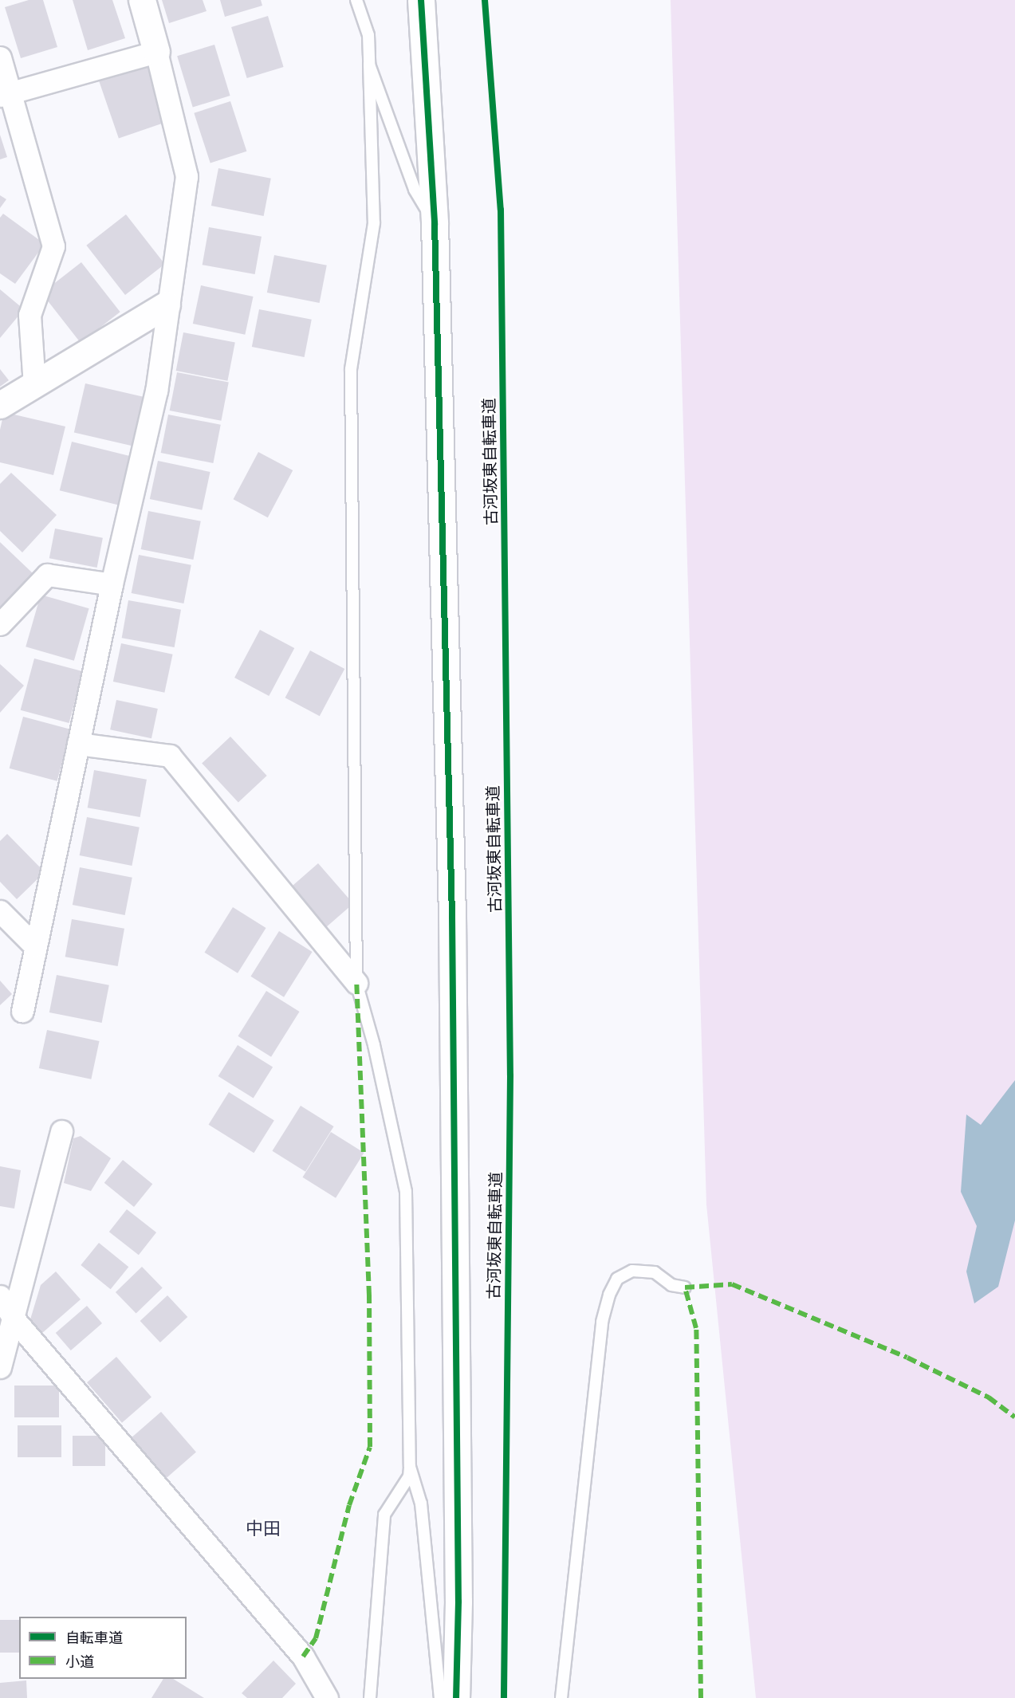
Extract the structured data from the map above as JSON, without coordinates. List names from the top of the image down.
{
  "streets": {
    "cycle path": ["古河坂東自転車道"]
  },
  "districts": ["中田"],
  "legend": ["自転車道", "小道"]
}
